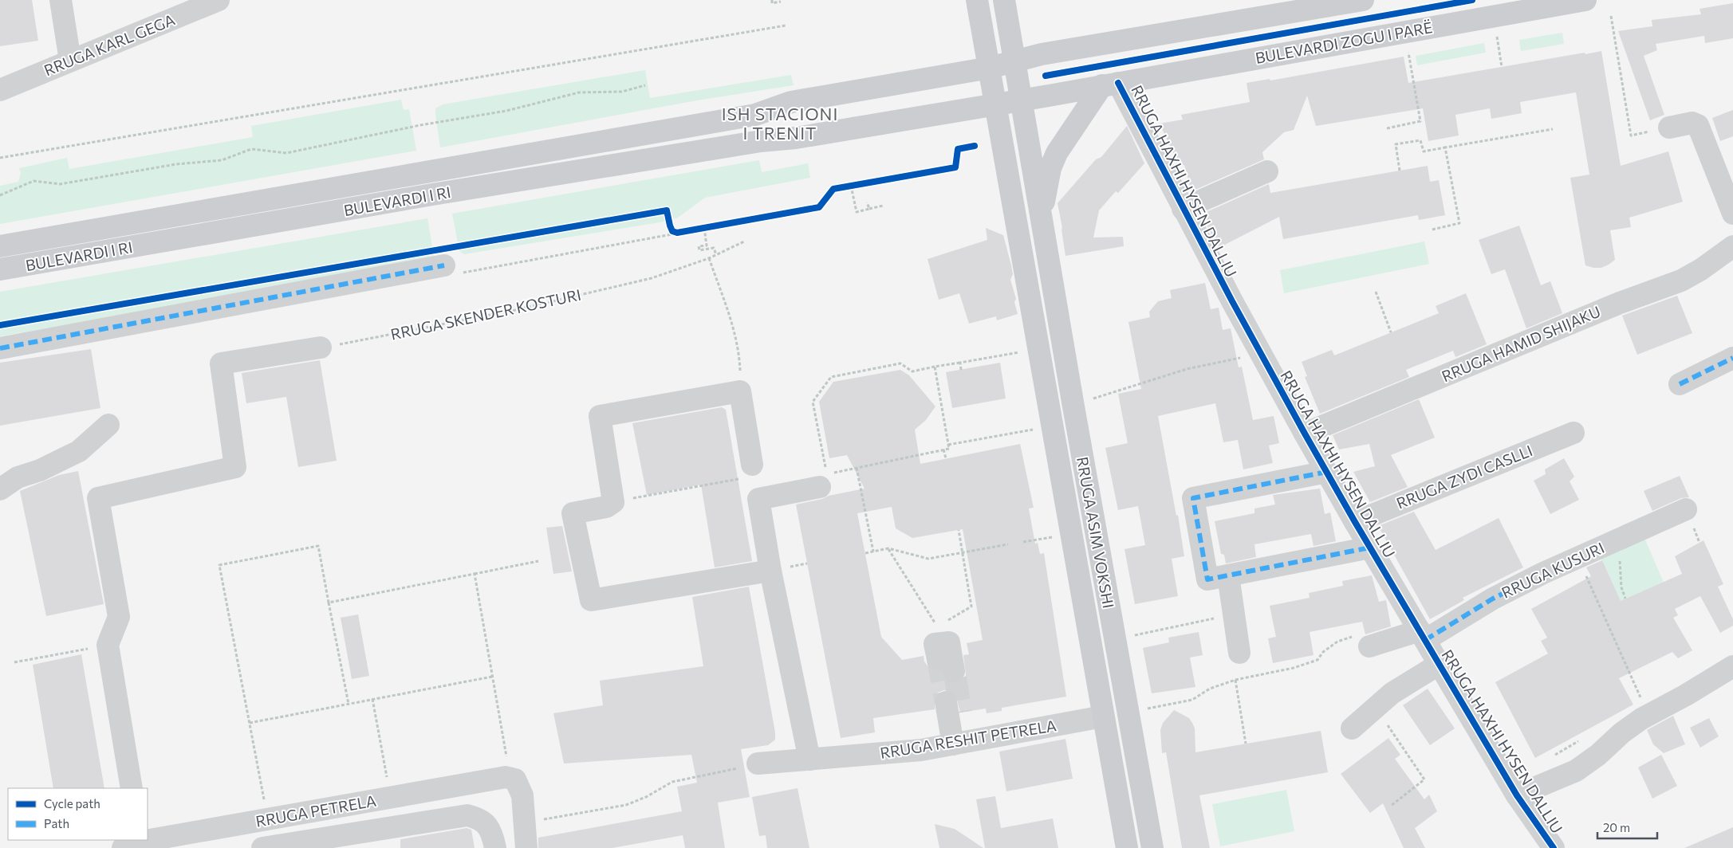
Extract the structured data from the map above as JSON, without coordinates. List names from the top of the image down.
{
  "streets": {
    "main road": ["BULEVARDI ZOGU I PARË", "BULEVARDI I RI", "RRUGA ASIM VOKSHI"],
    "street": [
      "RRUGA KARL GEGA",
      "RRUGA HAXHI HYSEN DALLIU",
      "RRUGA HAMID SHIJAKU",
      "RRUGA ZYDI CASLLI",
      "RRUGA KUSURI",
      "RRUGA RESHIT PETRELA",
      "RRUGA PETRELA"
    ],
    "path": ["RRUGA SKENDER KOSTURI"]
  },
  "crossings": [
    ["BULEVARDI ZOGU I PARË", "RRUGA HAXHI HYSEN DALLIU"],
    ["BULEVARDI ZOGU I PARË", "BULEVARDI I RI"],
    ["BULEVARDI ZOGU I PARË", "RRUGA ASIM VOKSHI"],
    ["RRUGA HAXHI HYSEN DALLIU", "RRUGA HAMID SHIJAKU"],
    ["RRUGA HAXHI HYSEN DALLIU", "RRUGA ZYDI CASLLI"],
    ["RRUGA HAXHI HYSEN DALLIU", "RRUGA KUSURI"],
    ["BULEVARDI I RI", "RRUGA ASIM VOKSHI"],
    ["RRUGA ASIM VOKSHI", "RRUGA RESHIT PETRELA"]
  ],
  "districts": ["ISH STACIONI I TRENIT"],
  "legend": ["Cycle path", "Path"],
  "scale_bar": "20 m"
}
